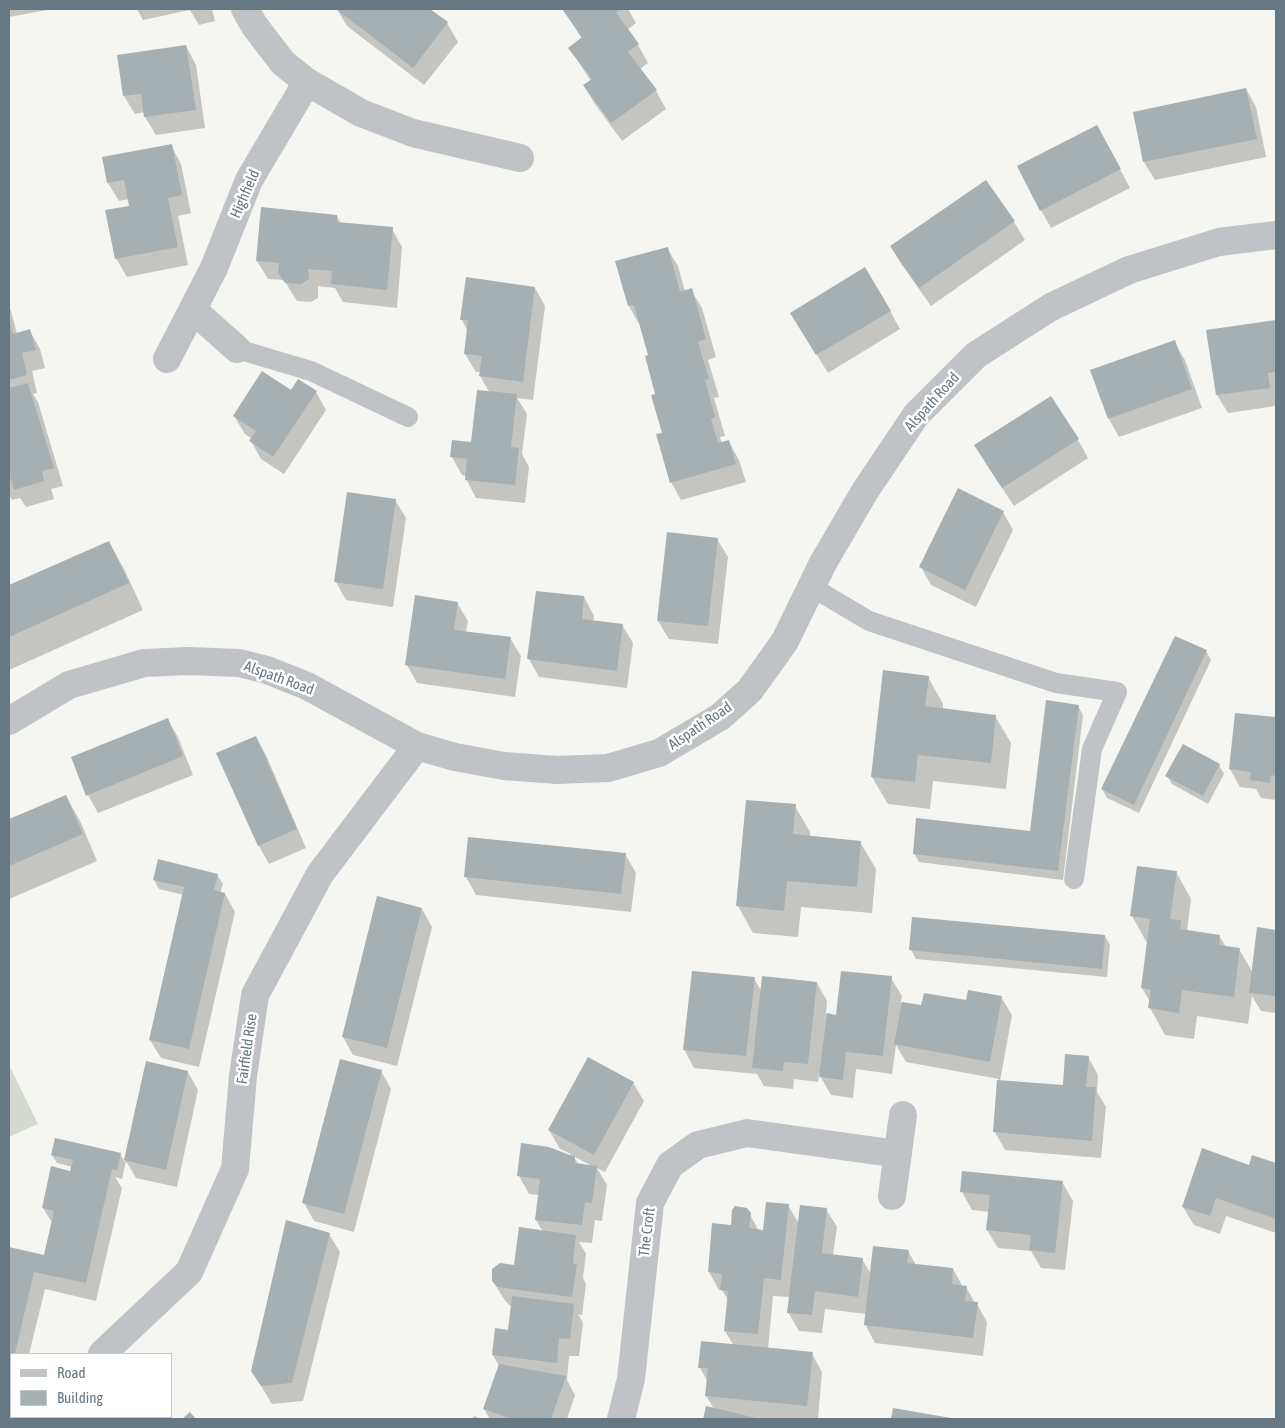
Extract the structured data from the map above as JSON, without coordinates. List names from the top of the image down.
{
  "streets": {
    "street": [
      "Highfield",
      "Alspath Road",
      "Fairfield Rise",
      "The Croft"
    ]
  },
  "crossings": [
    ["Alspath Road", "Fairfield Rise"]
  ],
  "legend": ["Road", "Building"]
}
